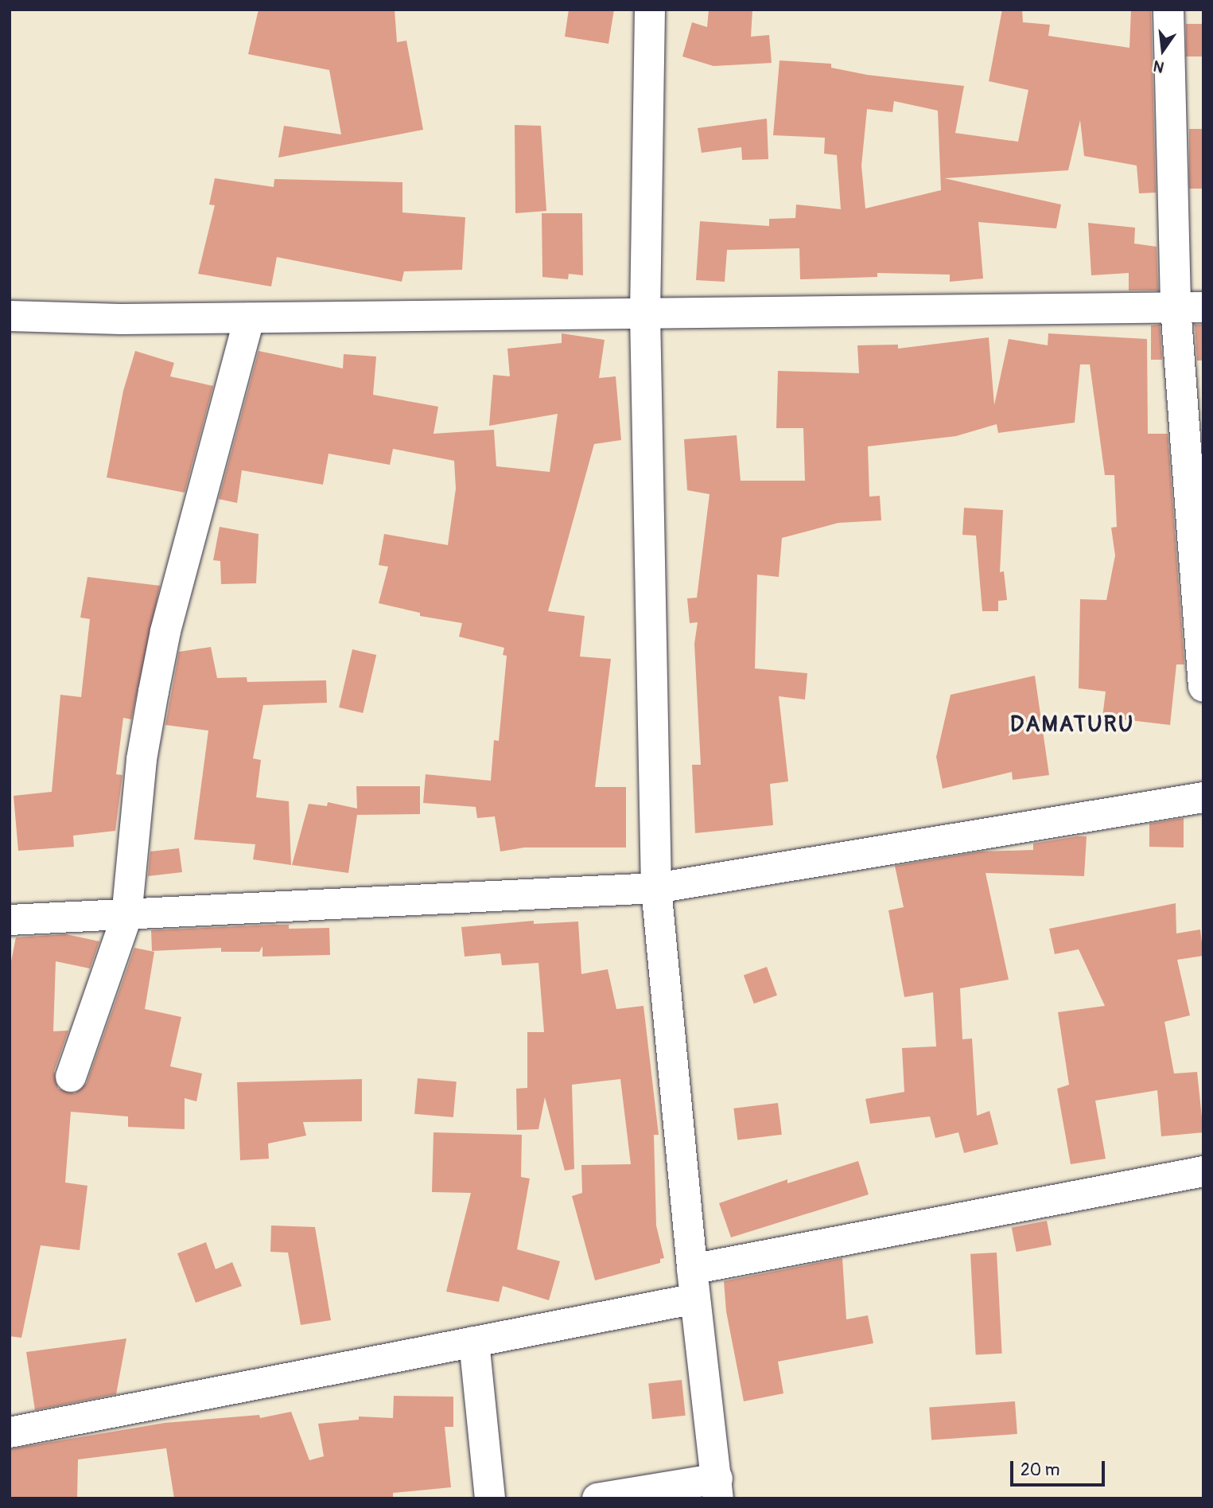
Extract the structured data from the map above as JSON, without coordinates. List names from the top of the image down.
{
  "districts": ["DAMATURU"],
  "scale_bar": "20 m",
  "north": "bottom"
}
